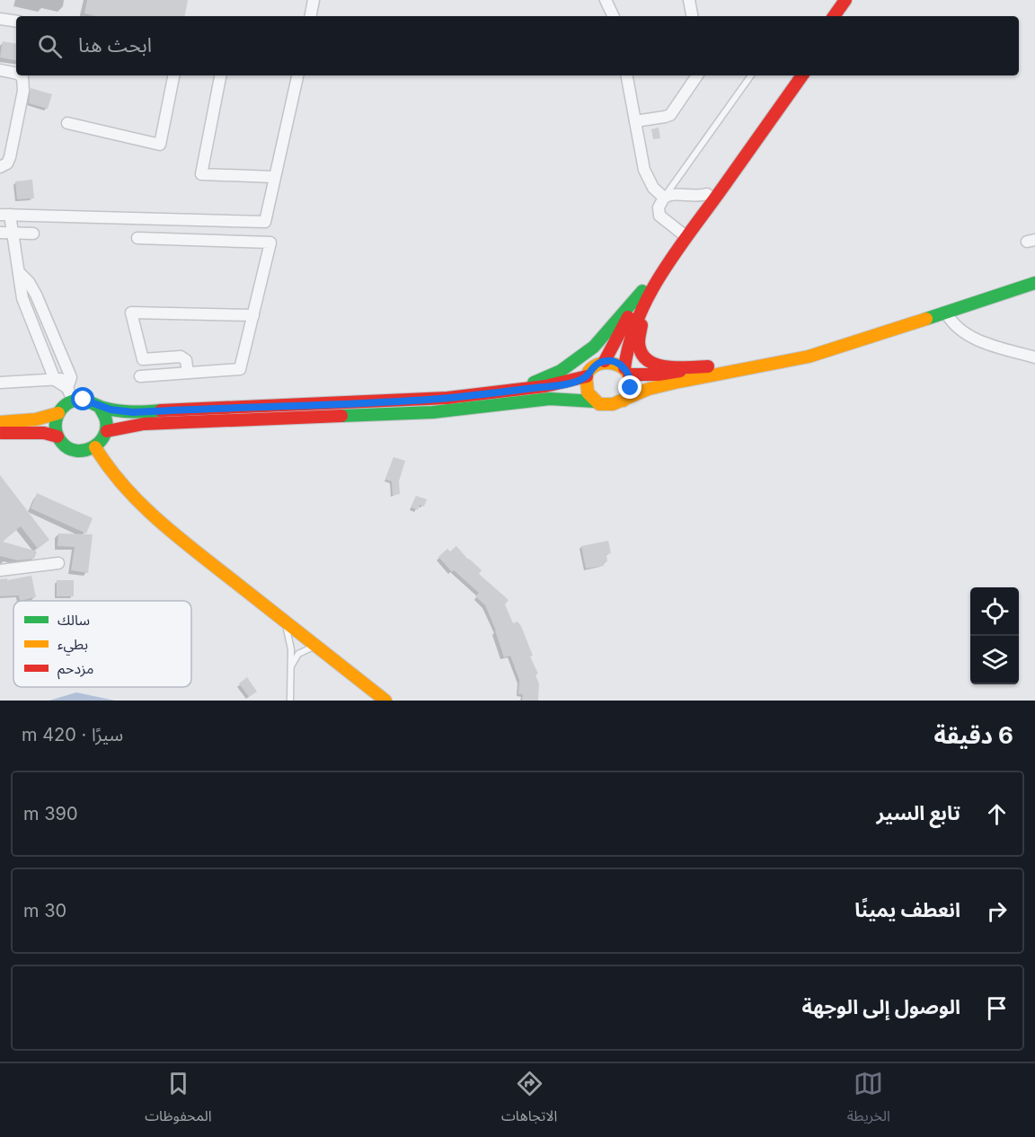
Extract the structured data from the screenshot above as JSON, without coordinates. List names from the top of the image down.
{
  "legend": ["سالك", "بطيء", "مزدحم"],
  "page": {
    "search": "ابحث هنا",
    "heading": ["6 دقيقة", "سيرًا · 420 m"],
    "list": [
      ["تابع السير", "390 m"],
      ["انعطف يمينًا", "30 m"],
      "الوصول إلى الوجهة"
    ],
    "nav": ["الخريطة", "الاتجاهات", "المحفوظات"]
  }
}
